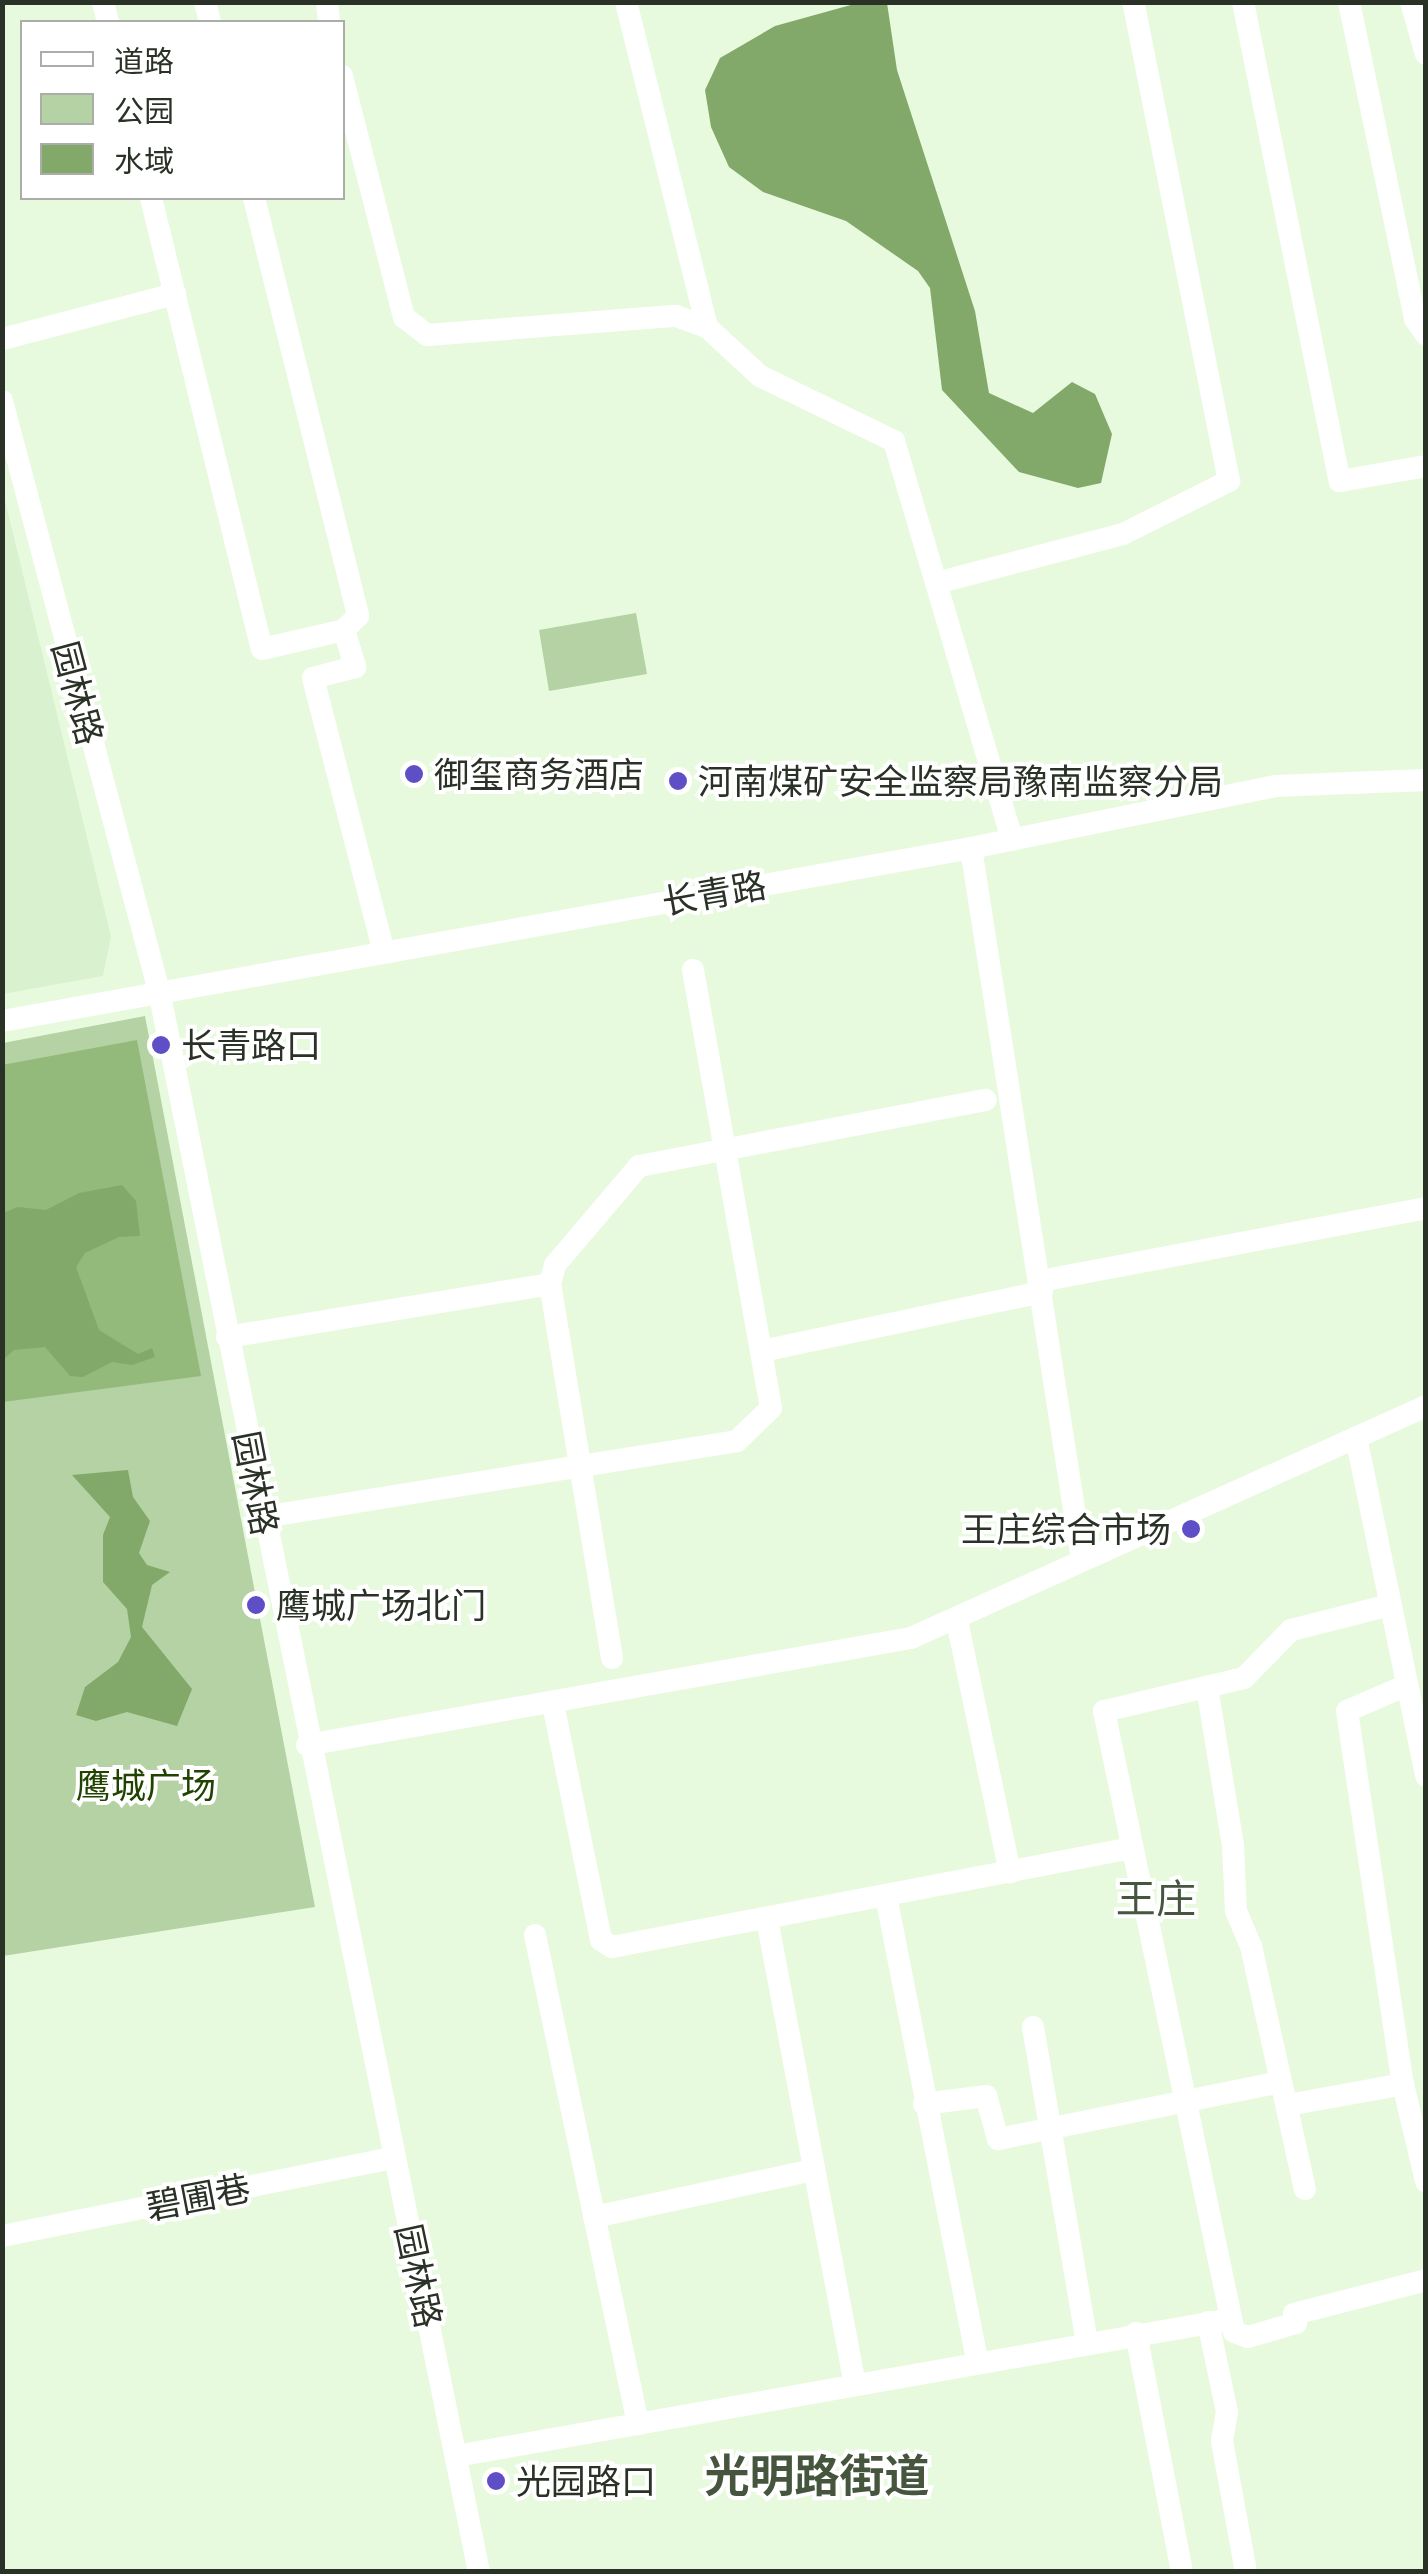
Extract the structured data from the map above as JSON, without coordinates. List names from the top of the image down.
{
  "streets": {
    "street": ["园林路", "长青路", "碧圃巷"]
  },
  "crossings": [
    ["园林路", "长青路"],
    ["园林路", "碧圃巷"]
  ],
  "districts": ["王庄", "光明路街道"],
  "parks": ["鹰城广场"],
  "places": [
    "御玺商务酒店",
    "河南煤矿安全监察局豫南监察分局",
    "长青路口",
    "王庄综合市场",
    "鹰城广场北门",
    "光园路口"
  ],
  "legend": ["道路", "公园", "水域"]
}
